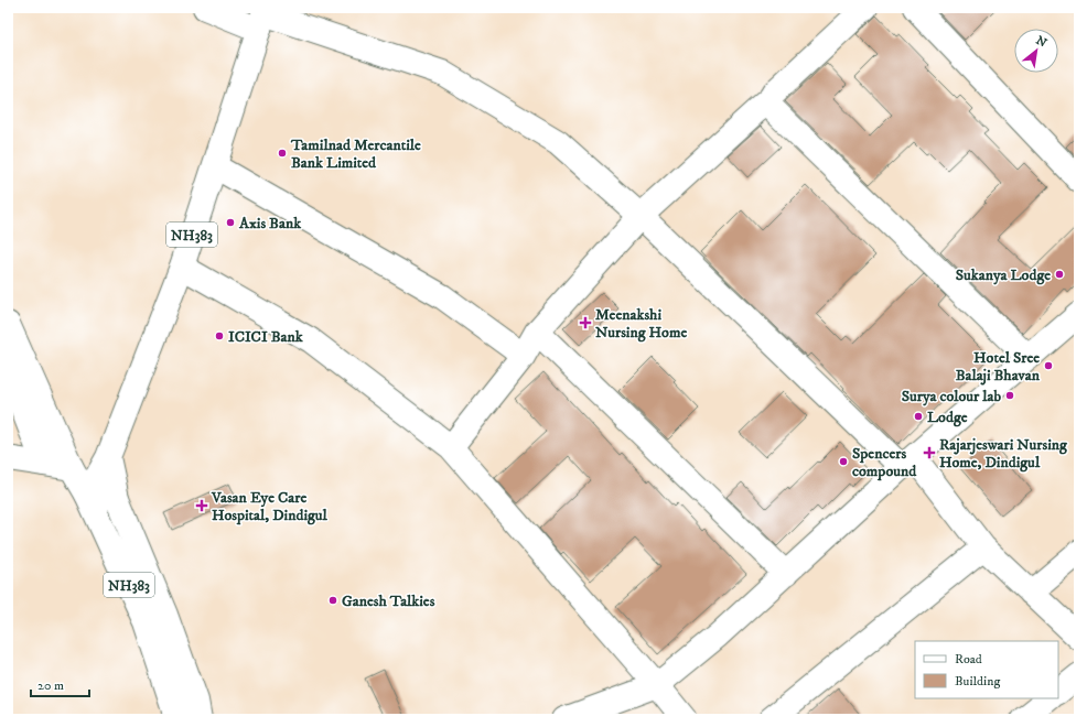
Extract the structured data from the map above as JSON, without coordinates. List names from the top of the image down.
{
  "streets": {
    "main road": ["NH383"]
  },
  "places": {
    "other": [
      "Tamilnad Mercantile Bank Limited",
      "Axis Bank",
      "Sukanya Lodge",
      "ICICI Bank",
      "Hotel Sree Balaji Bhavan",
      "Surya colour lab",
      "Lodge",
      "Spencers compound",
      "Ganesh Talkies"
    ],
    "health": ["Meenakshi Nursing Home", "Rajarjeswari Nursing Home, Dindigul", "Vasan Eye Care Hospital, Dindigul"]
  },
  "legend": ["Road", "Building"],
  "scale_bar": "20 m",
  "north": "top right"
}
